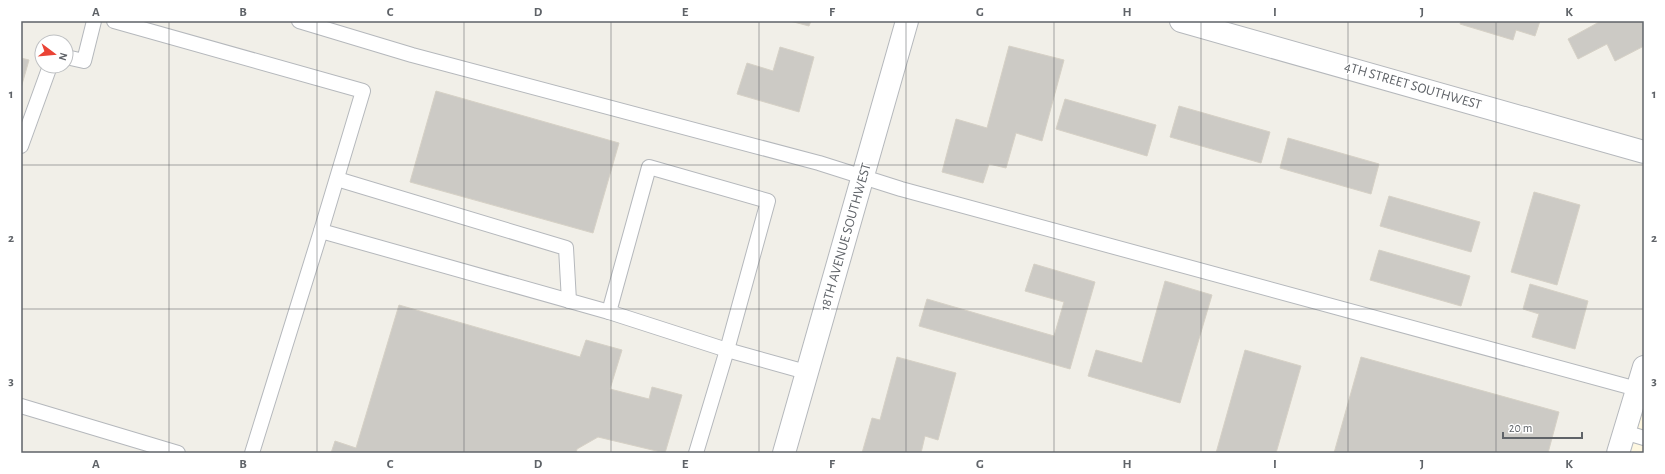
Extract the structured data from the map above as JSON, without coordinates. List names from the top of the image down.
{
  "streets": {
    "street": ["4TH STREET SOUTHWEST", "18TH AVENUE SOUTHWEST"]
  },
  "scale_bar": "20 m",
  "north": "right",
  "grid": {
    "columns": [
      "A",
      "B",
      "C",
      "D",
      "E",
      "F",
      "G",
      "H",
      "I",
      "J",
      "K"
    ],
    "rows": ["1", "2", "3"]
  }
}
